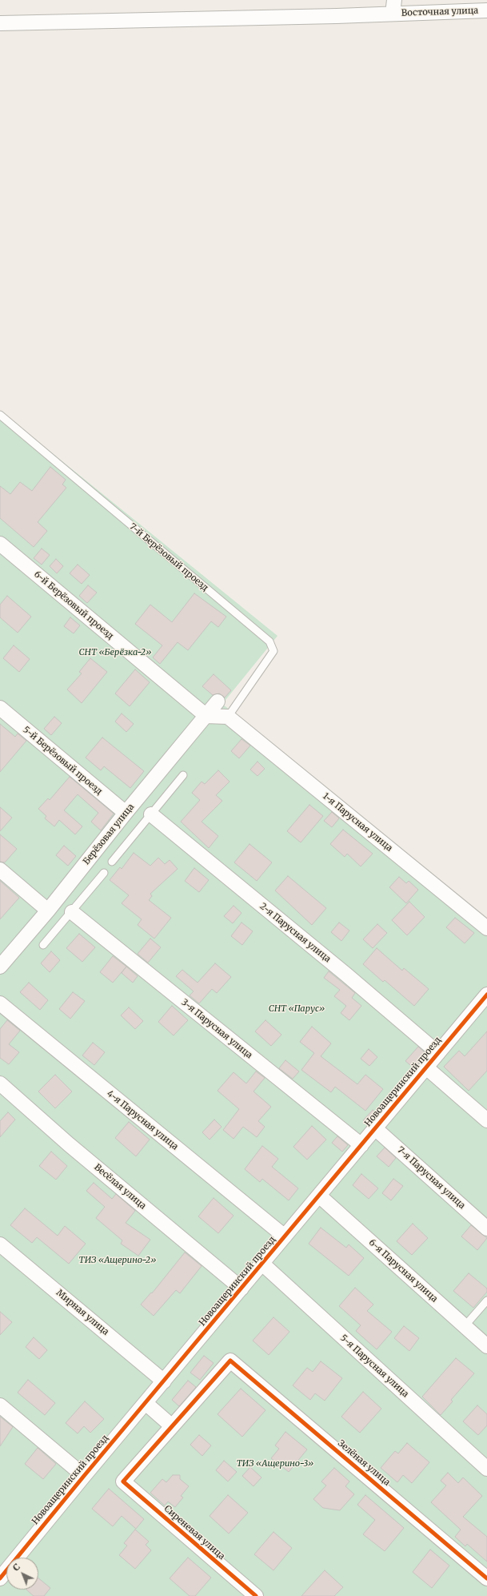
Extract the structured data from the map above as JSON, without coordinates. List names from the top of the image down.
{
  "streets": {
    "street": [
      "Восточная улица",
      "6-й Берёзовый проезд",
      "5-й Берёзовый проезд",
      "1-я Парусная улица",
      "Берёзовая улица",
      "2-я Парусная улица",
      "3-я Парусная улица",
      "Новоащеринский проезд",
      "4-я Парусная улица",
      "7-я Парусная улица",
      "Весёлая улица",
      "6-я Парусная улица",
      "Мирная улица",
      "5-я Парусная улица",
      "Зелёная улица",
      "Сиреневая улица"
    ],
    "lane": ["7-й Берёзовый проезд"]
  },
  "crossings": [
    ["7-й Берёзовый проезд", "1-я Парусная улица"],
    ["6-й Берёзовый проезд", "Берёзовая улица"],
    ["5-й Берёзовый проезд", "Берёзовая улица"],
    ["2-я Парусная улица", "Новоащеринский проезд"],
    ["3-я Парусная улица", "Новоащеринский проезд"],
    ["Новоащеринский проезд", "4-я Парусная улица"],
    ["Новоащеринский проезд", "7-я Парусная улица"],
    ["Новоащеринский проезд", "Весёлая улица"],
    ["Новоащеринский проезд", "6-я Парусная улица"],
    ["Новоащеринский проезд", "Мирная улица"],
    ["Новоащеринский проезд", "5-я Парусная улица"],
    ["Зелёная улица", "Сиреневая улица"]
  ],
  "parks": [
    "СНТ «Берёзка-2»",
    "СНТ «Парус»",
    "ТИЗ «Ащерино-2»",
    "ТИЗ «Ащерино-3»"
  ],
  "north": "top left"
}
